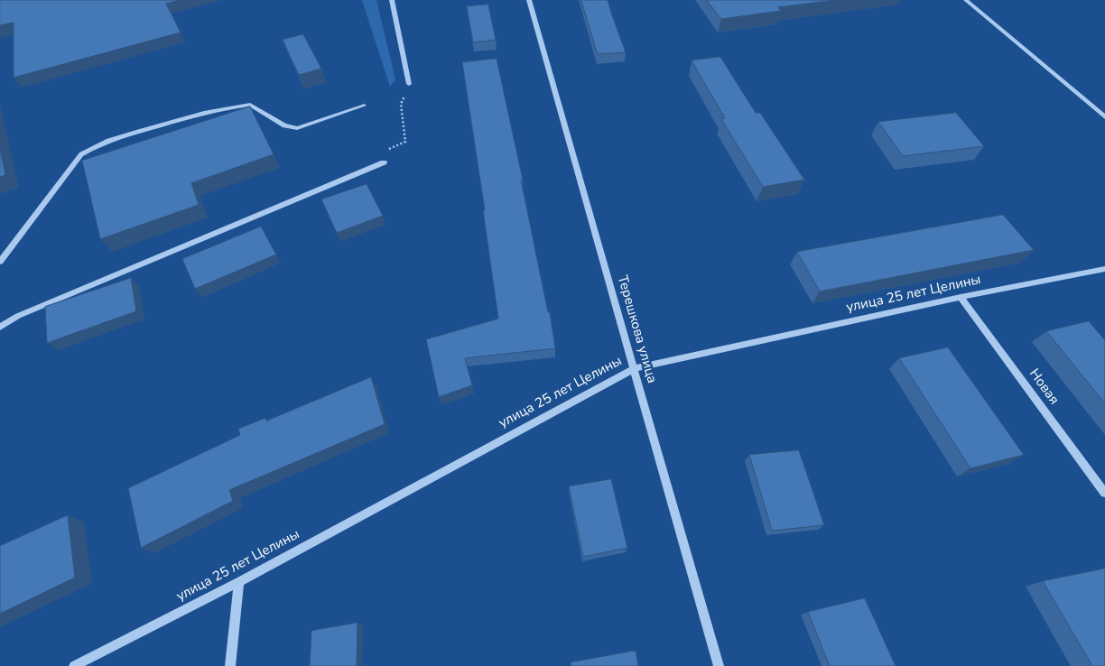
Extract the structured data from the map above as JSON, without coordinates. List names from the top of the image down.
{
  "streets": {
    "street": ["улица 25 лет Целины", "Терешкова улица", "Новая"]
  },
  "crossings": [
    ["улица 25 лет Целины", "Терешкова улица"],
    ["улица 25 лет Целины", "Новая"]
  ]
}
